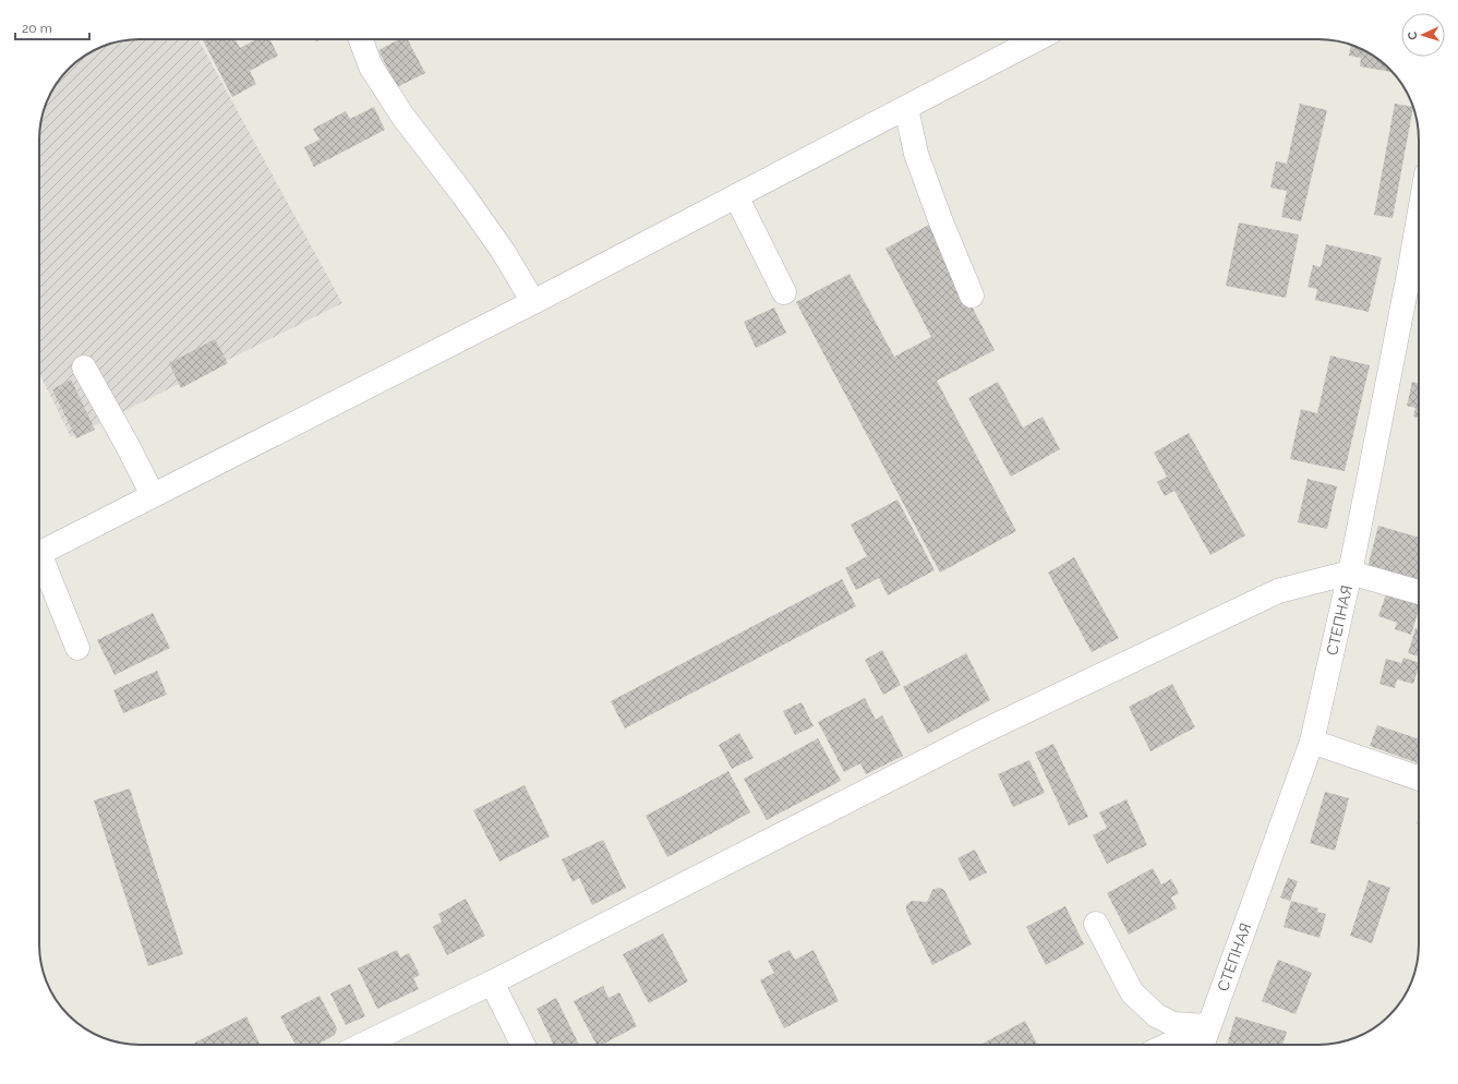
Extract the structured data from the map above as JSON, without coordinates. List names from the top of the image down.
{
  "streets": {
    "street": ["СТЕПНАЯ"]
  },
  "scale_bar": "20 m",
  "north": "left"
}
